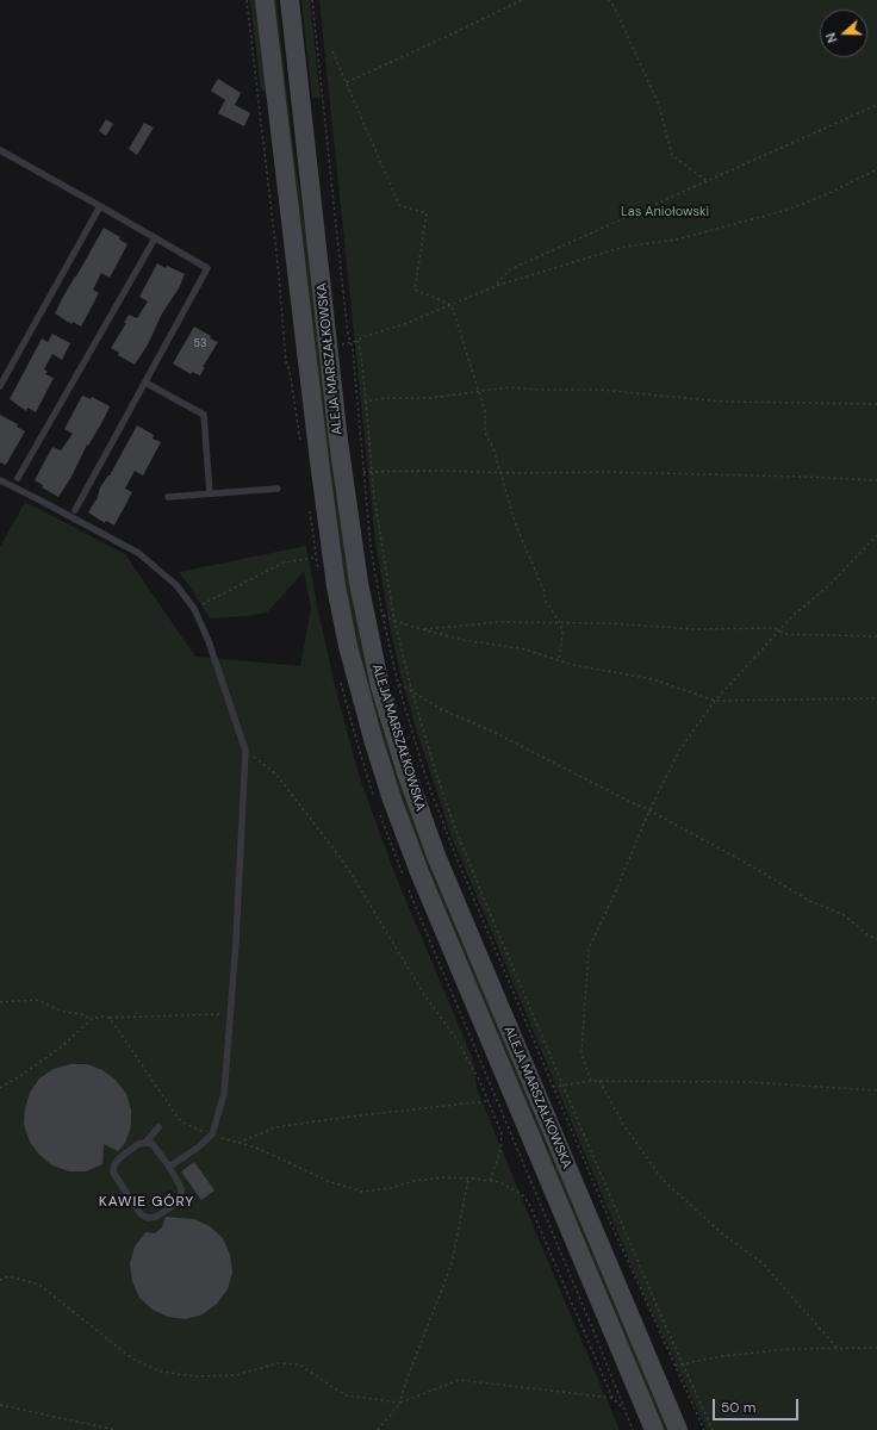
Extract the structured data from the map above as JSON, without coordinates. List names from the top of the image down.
{
  "streets": {
    "main road": ["ALEJA MARSZAŁKOWSKA"]
  },
  "districts": ["KAWIE GÓRY"],
  "parks": ["Las Aniołowski"],
  "house_numbers": ["53"],
  "scale_bar": "50 m",
  "north": "left"
}
